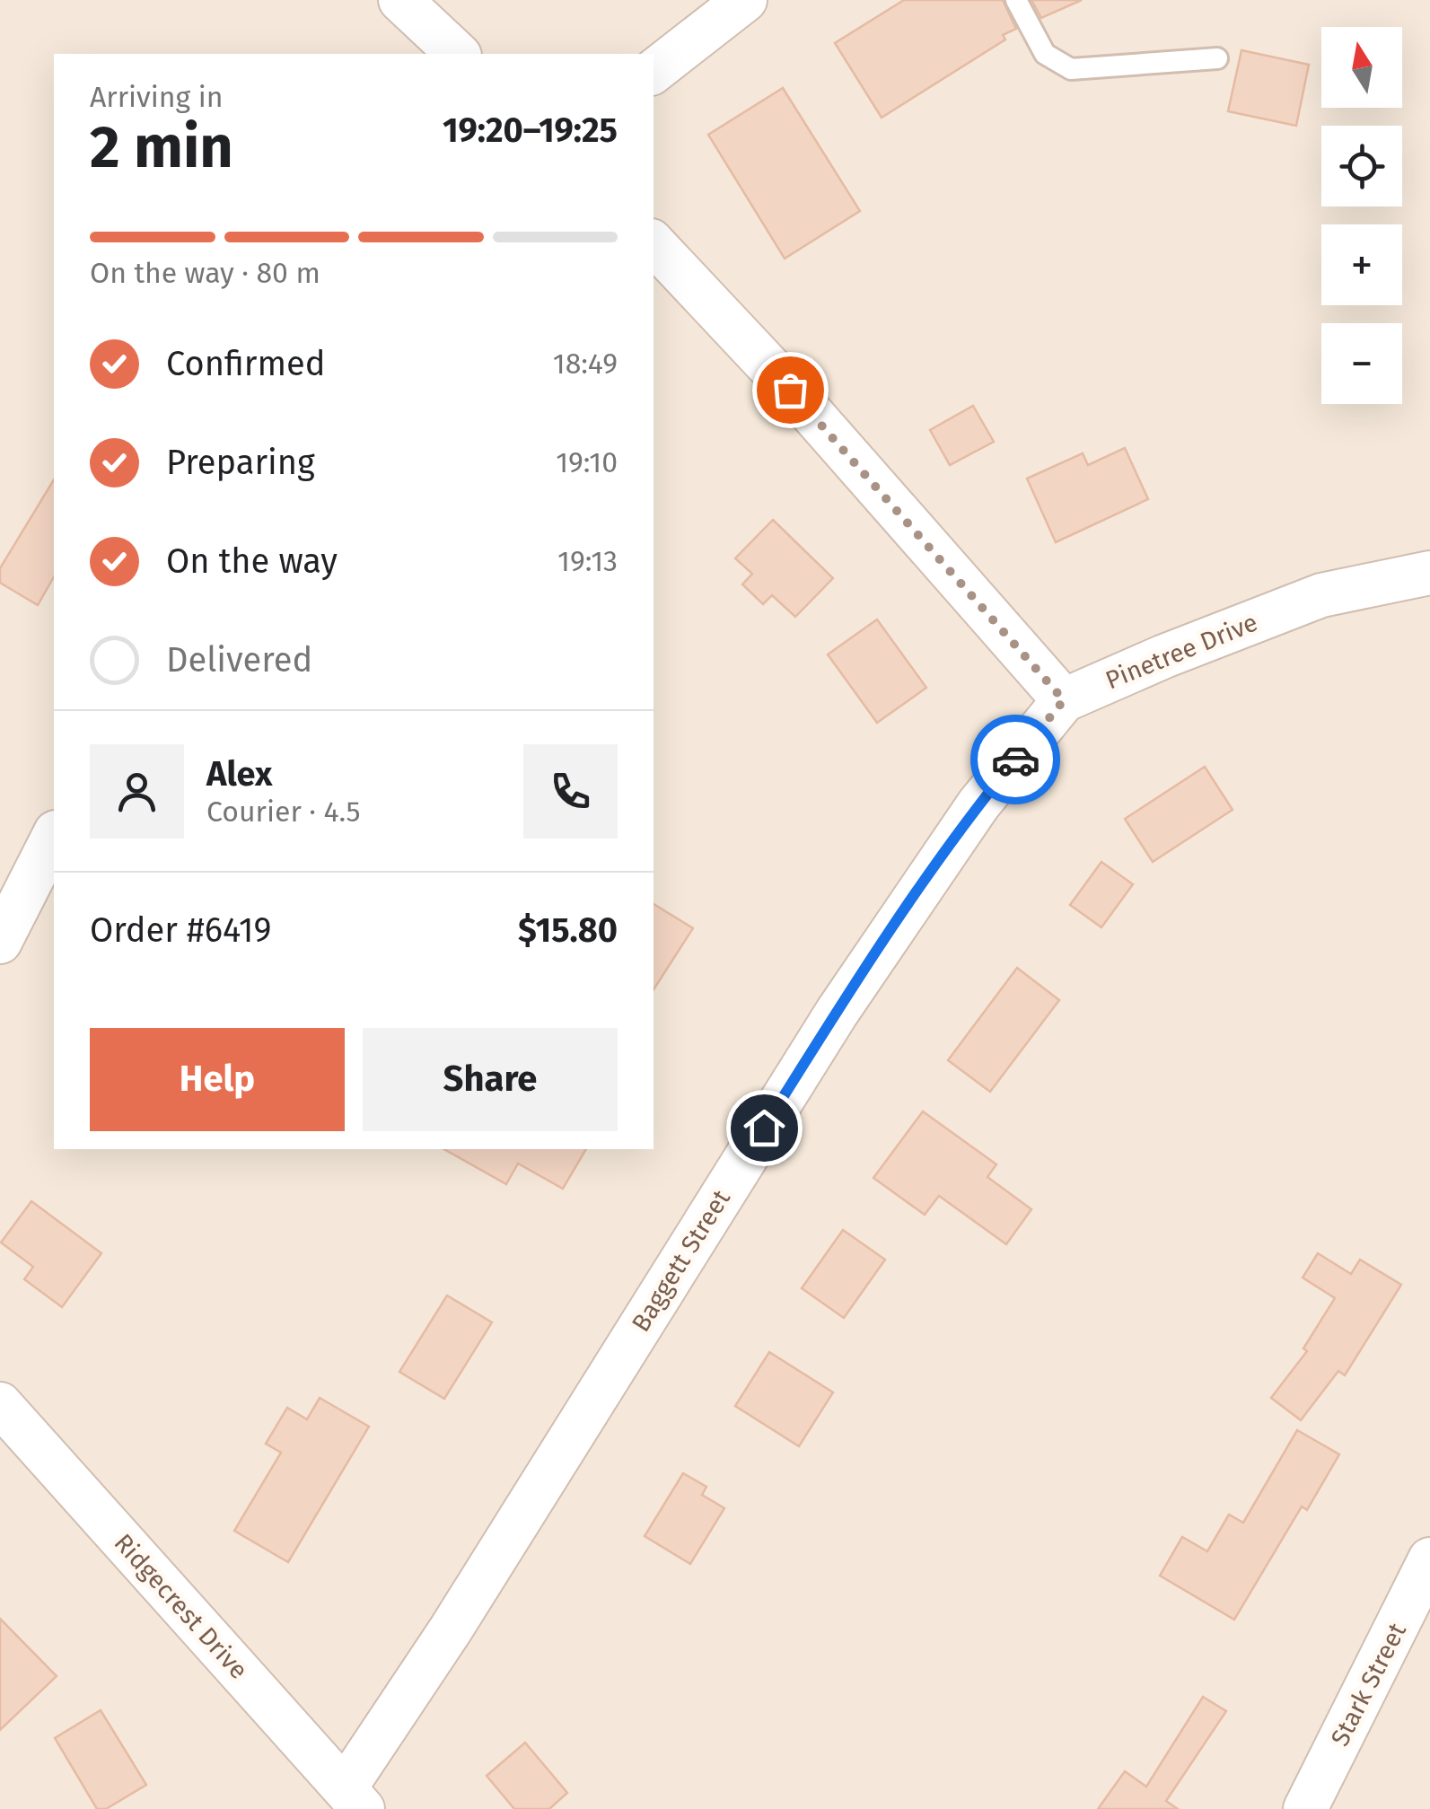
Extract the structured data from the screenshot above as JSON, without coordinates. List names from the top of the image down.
{
  "streets": {
    "street": [
      "Pinetree Drive",
      "Baggett Street",
      "Ridgecrest Drive",
      "Stark Street"
    ]
  },
  "crossings": [
    ["Pinetree Drive", "Baggett Street"],
    ["Baggett Street", "Ridgecrest Drive"]
  ],
  "north": "top",
  "page": {
    "map_buttons": ["+", "−"],
    "heading": ["2 min", "Arriving in", "19:20–19:25"],
    "panel": [
      "Alex",
      "Courier · 4.5",
      "Order #6419",
      "$15.80"
    ],
    "bar": "On the way · 80 m",
    "list": [
      ["Confirmed", "18:49"],
      ["Preparing", "19:10"],
      ["On the way", "19:13"],
      "Delivered"
    ],
    "buttons": ["Help", "Share"]
  }
}
